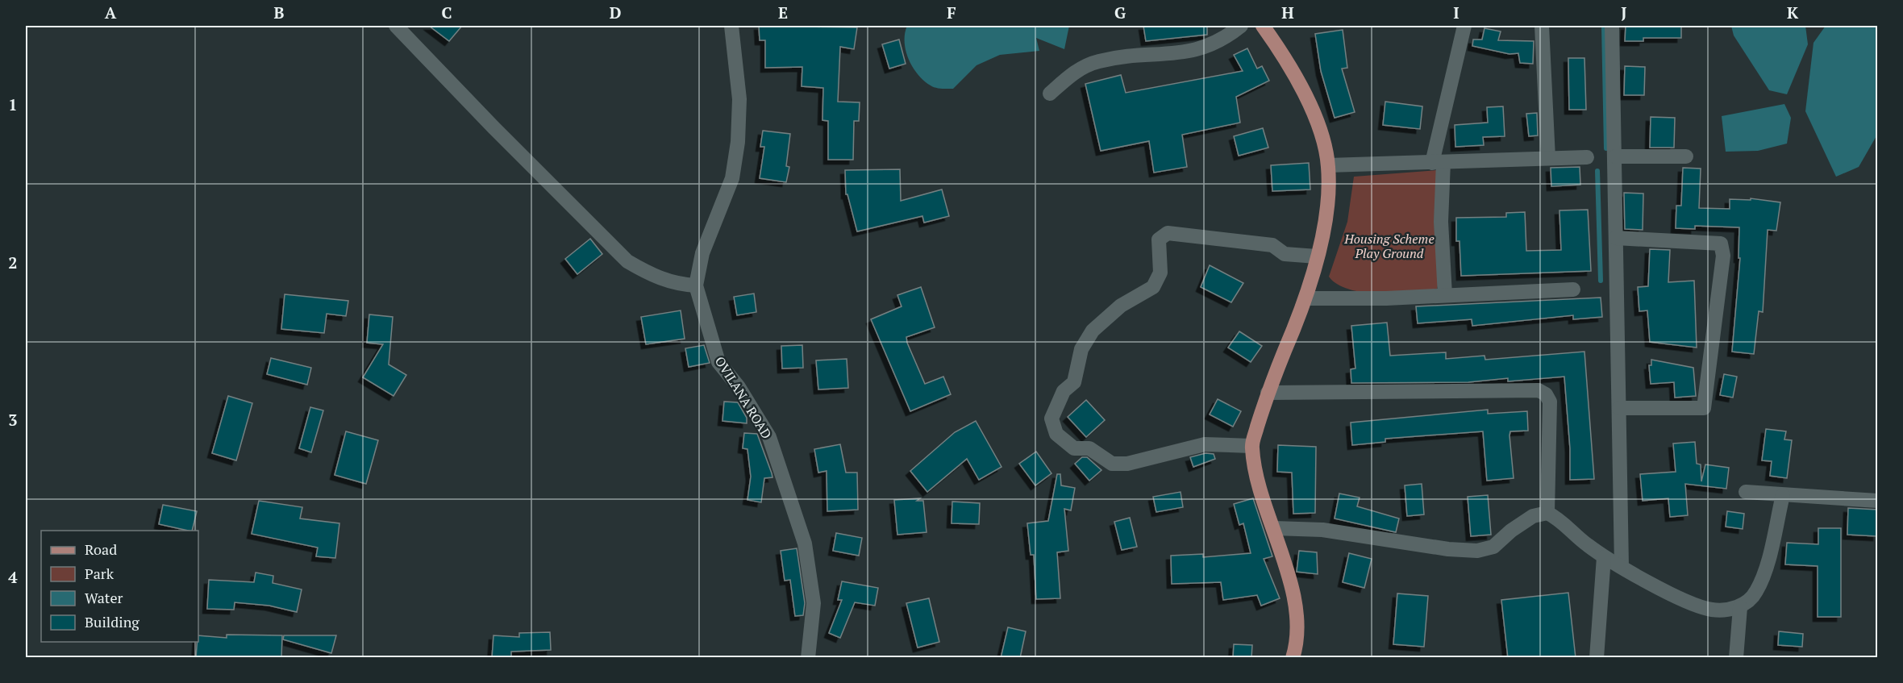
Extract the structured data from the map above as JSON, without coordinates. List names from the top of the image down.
{
  "streets": {
    "street": ["OVILANA ROAD"]
  },
  "parks": ["Housing Scheme Play Ground"],
  "legend": [
    "Road",
    "Park",
    "Water",
    "Building"
  ],
  "grid": {
    "columns": [
      "A",
      "B",
      "C",
      "D",
      "E",
      "F",
      "G",
      "H",
      "I",
      "J",
      "K"
    ],
    "rows": [
      "1",
      "2",
      "3",
      "4"
    ]
  }
}
